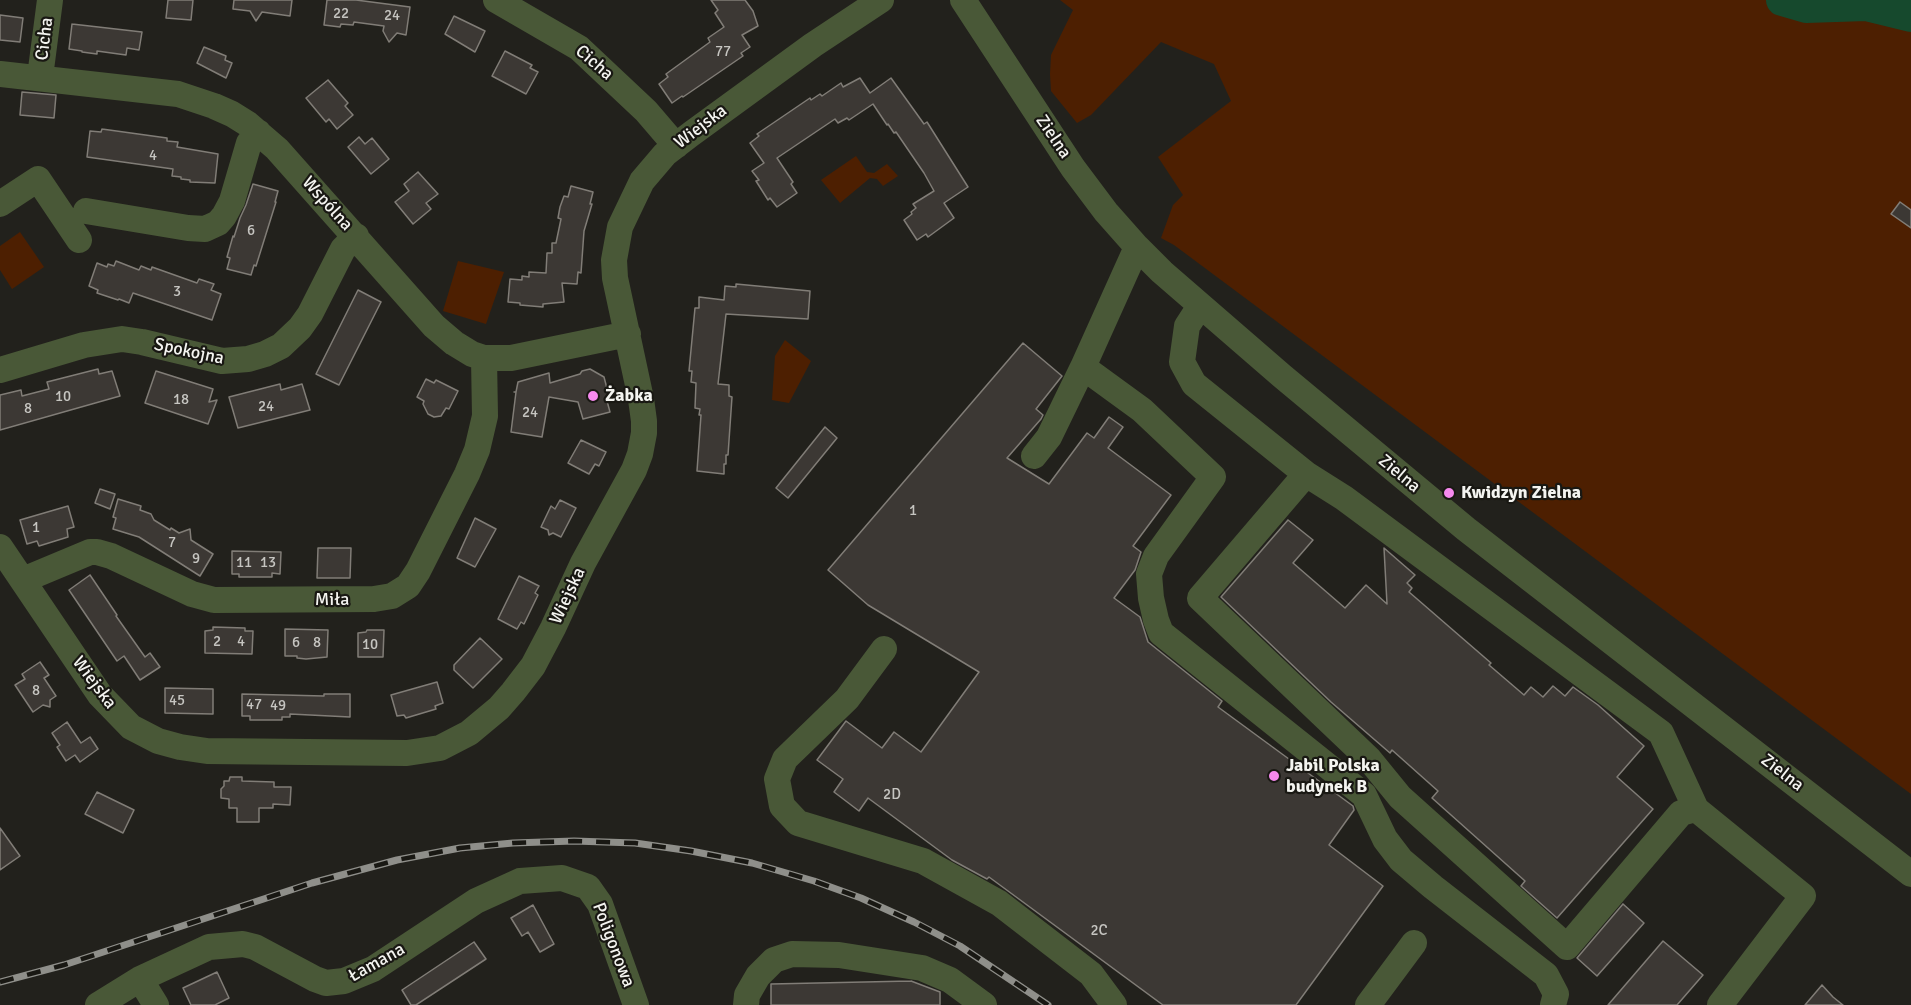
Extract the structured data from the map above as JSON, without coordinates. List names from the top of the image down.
{
  "streets": {
    "street": [
      "Cicha",
      "Wiejska",
      "Zielna",
      "Wspólna",
      "Spokojna",
      "Miła",
      "Poligonowa",
      "Łamana"
    ]
  },
  "crossings": [
    ["Cicha", "Wiejska"],
    ["Cicha", "Wspólna"],
    ["Wiejska", "Wspólna"],
    ["Wiejska", "Miła"],
    ["Wspólna", "Spokojna"],
    ["Wspólna", "Miła"],
    ["Poligonowa", "Łamana"]
  ],
  "places": ["Żabka", "Kwidzyn Zielna", "Jabil Polska budynek B"],
  "house_numbers": [
    "22",
    "24",
    "77",
    "4",
    "6",
    "3",
    "10",
    "18",
    "24",
    "8",
    "24",
    "1",
    "1",
    "7",
    "9",
    "11",
    "13",
    "2",
    "4",
    "6",
    "8",
    "10",
    "8",
    "45",
    "47",
    "49",
    "2D",
    "2C"
  ]
}
